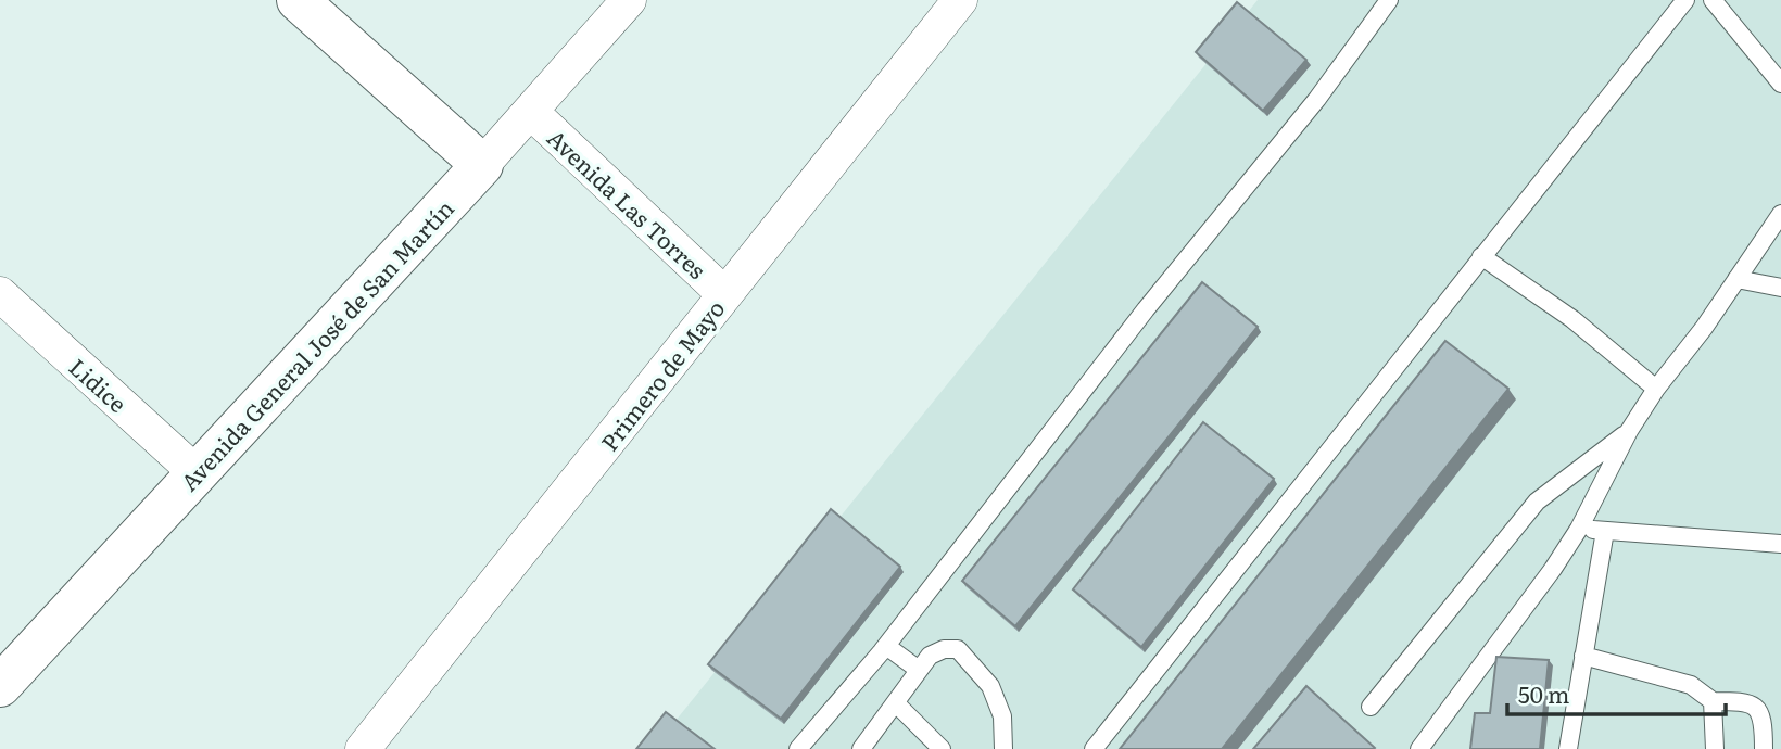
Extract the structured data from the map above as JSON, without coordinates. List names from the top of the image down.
{
  "streets": {
    "street": [
      "Avenida Las Torres",
      "Avenida General José de San Martín",
      "Primero de Mayo",
      "Lidice"
    ]
  },
  "crossings": [
    ["Avenida Las Torres", "Avenida General José de San Martín"],
    ["Avenida Las Torres", "Primero de Mayo"],
    ["Avenida General José de San Martín", "Lidice"]
  ],
  "scale_bar": "50 m"
}
